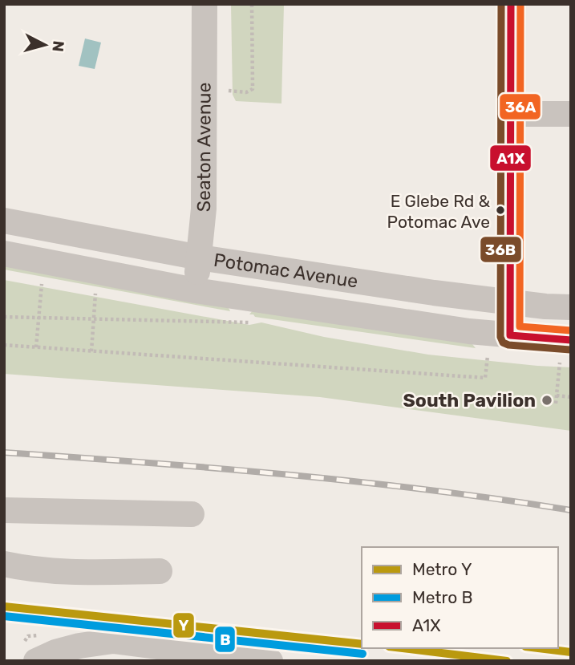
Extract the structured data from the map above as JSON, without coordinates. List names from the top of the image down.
{
  "streets": {
    "street": ["Seaton Avenue", "Potomac Avenue"]
  },
  "crossings": [
    ["Seaton Avenue", "Potomac Avenue"]
  ],
  "places": ["E Glebe Rd & Potomac Ave", "South Pavilion"],
  "lines": [
    "transit line A1X",
    "transit line 36B",
    "transit line 36A",
    "metro line Y",
    "metro line B"
  ],
  "legend": ["Metro Y", "Metro B", "A1X"],
  "north": "right"
}
